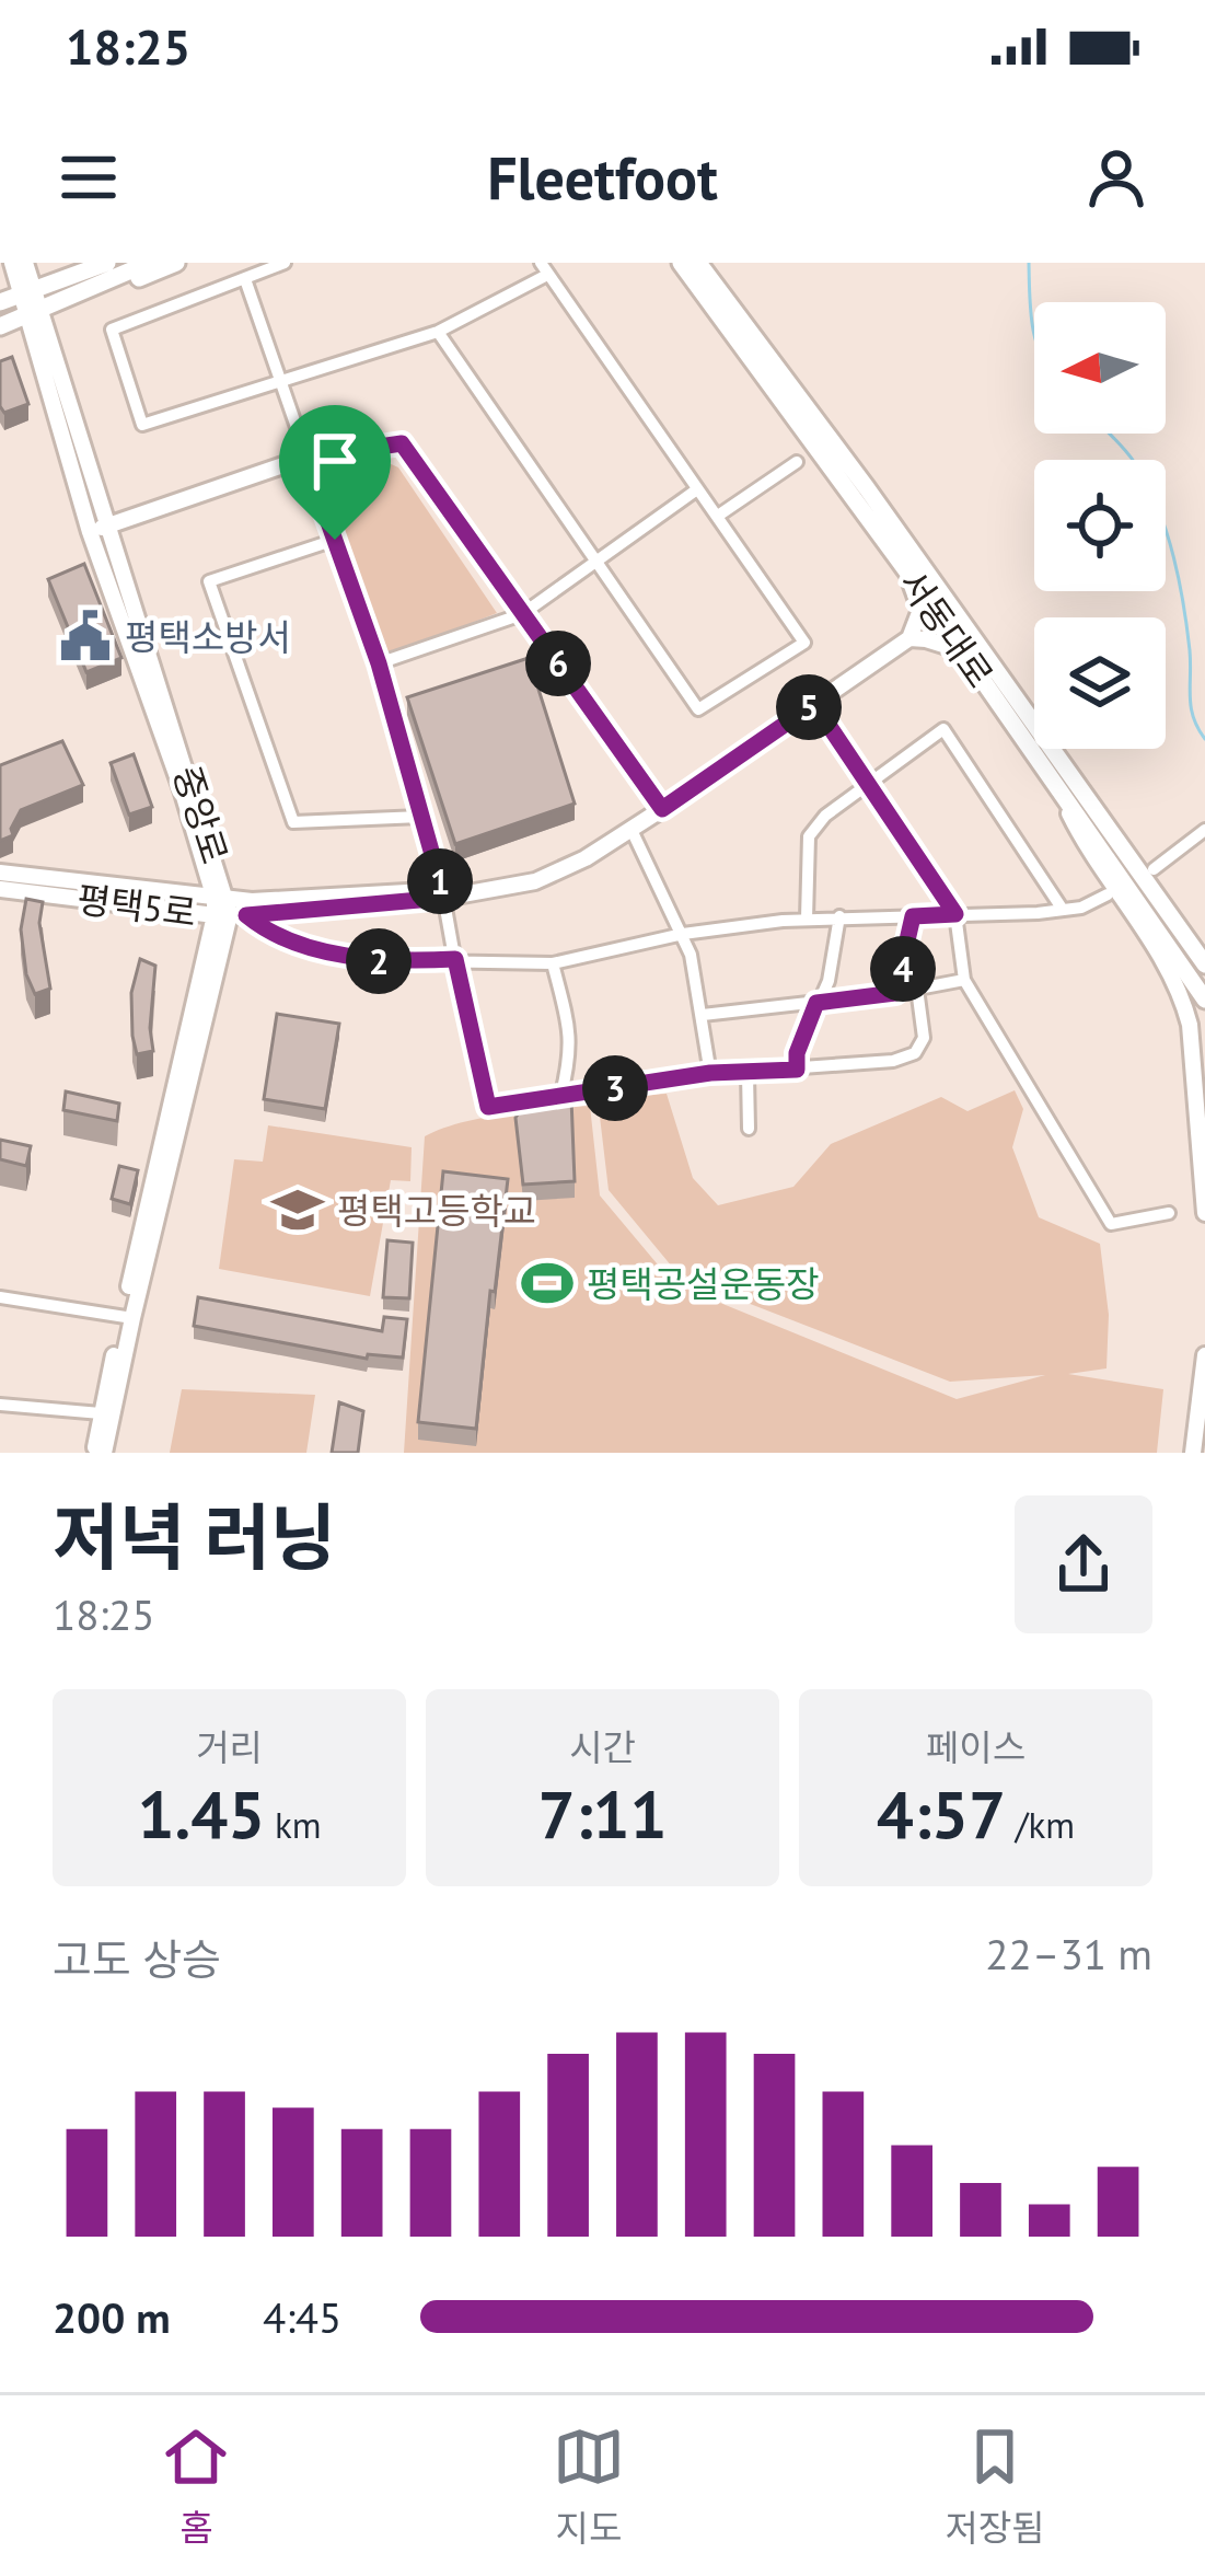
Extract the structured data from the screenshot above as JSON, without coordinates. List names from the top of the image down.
{
  "streets": {
    "main road": ["서동대로", "중앙로", "평택5로"]
  },
  "crossings": [
    ["중앙로", "평택5로"]
  ],
  "places": {
    "public building": ["평택소방서"],
    "school or university": ["평택고등학교"],
    "sports": ["평택공설운동장"]
  },
  "north": "left",
  "page": {
    "status": "18:25",
    "header": "Fleetfoot",
    "pins": [
      "6",
      "5",
      "1",
      "2",
      "4",
      "3"
    ],
    "heading": ["저녁 러닝", "18:25"],
    "stats": [
      ["거리", "1.45 km"],
      ["시간", "7:11"],
      ["페이스", "4:57 /km"]
    ],
    "chart": ["고도 상승", "22–31 m"],
    "list": [
      {
        "name": "200 m",
        "note": "4:45"
      }
    ],
    "tabs": ["홈", "지도", "저장됨"]
  }
}
